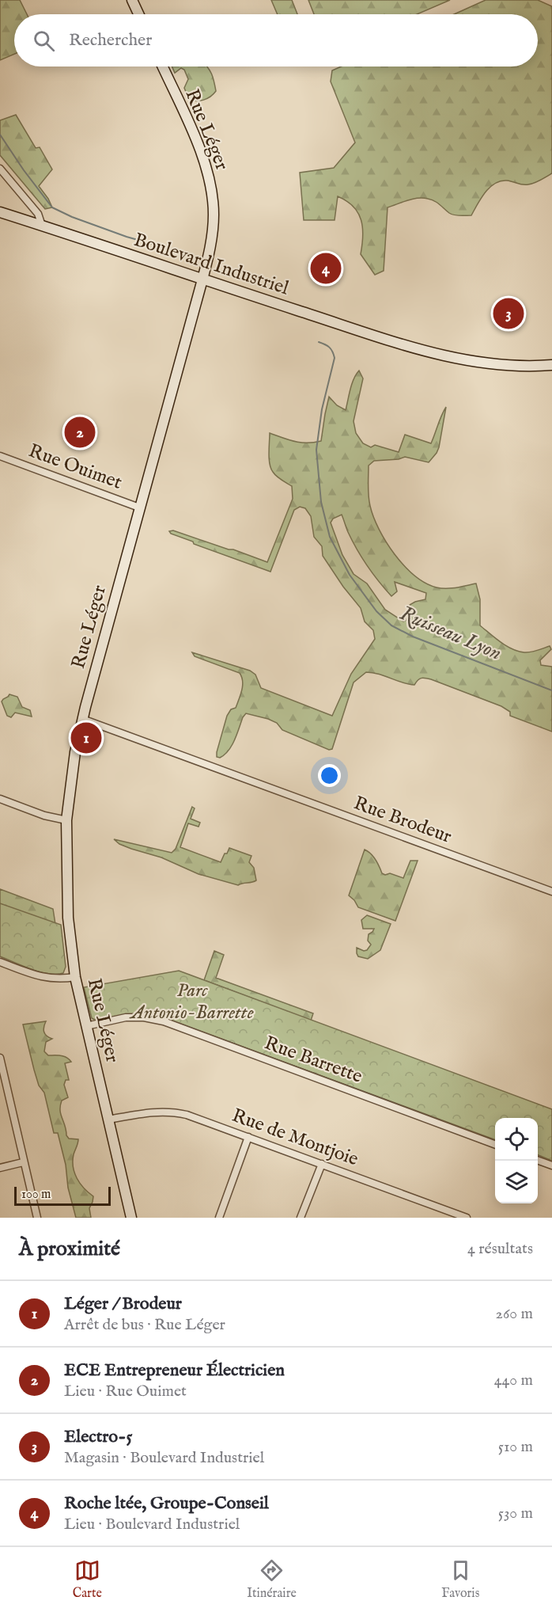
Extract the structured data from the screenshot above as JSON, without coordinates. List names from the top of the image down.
{
  "streets": {
    "street": [
      "Rue Léger",
      "Boulevard Industriel",
      "Rue Ouimet",
      "Rue Brodeur",
      "Rue Barrette",
      "Rue de Montjoie"
    ]
  },
  "crossings": [
    ["Rue Léger", "Boulevard Industriel"],
    ["Rue Léger", "Rue Ouimet"],
    ["Rue Léger", "Rue Brodeur"],
    ["Rue Léger", "Rue Barrette"],
    ["Rue Léger", "Rue de Montjoie"]
  ],
  "water": ["Ruisseau Lyon"],
  "parks": ["Parc Antonio-Barrette"],
  "scale_bar": "100 m",
  "page": {
    "search": "Rechercher",
    "pins": [
      "4",
      "3",
      "2",
      "1"
    ],
    "scale": "100 m",
    "heading": ["À proximité", "4 résultats"],
    "list": [
      {
        "mark": "1",
        "name": "Léger / Brodeur",
        "note": "Arrêt de bus · Rue Léger",
        "value": "260 m"
      },
      {
        "mark": "2",
        "name": "ECE Entrepreneur Électricien",
        "note": "Lieu · Rue Ouimet",
        "value": "440 m"
      },
      {
        "mark": "3",
        "name": "Electro-5",
        "note": "Magasin · Boulevard Industriel",
        "value": "510 m"
      },
      {
        "mark": "4",
        "name": "Roche ltée, Groupe-Conseil",
        "note": "Lieu · Boulevard Industriel",
        "value": "530 m"
      }
    ],
    "nav": ["Carte", "Itinéraire", "Favoris"]
  }
}
